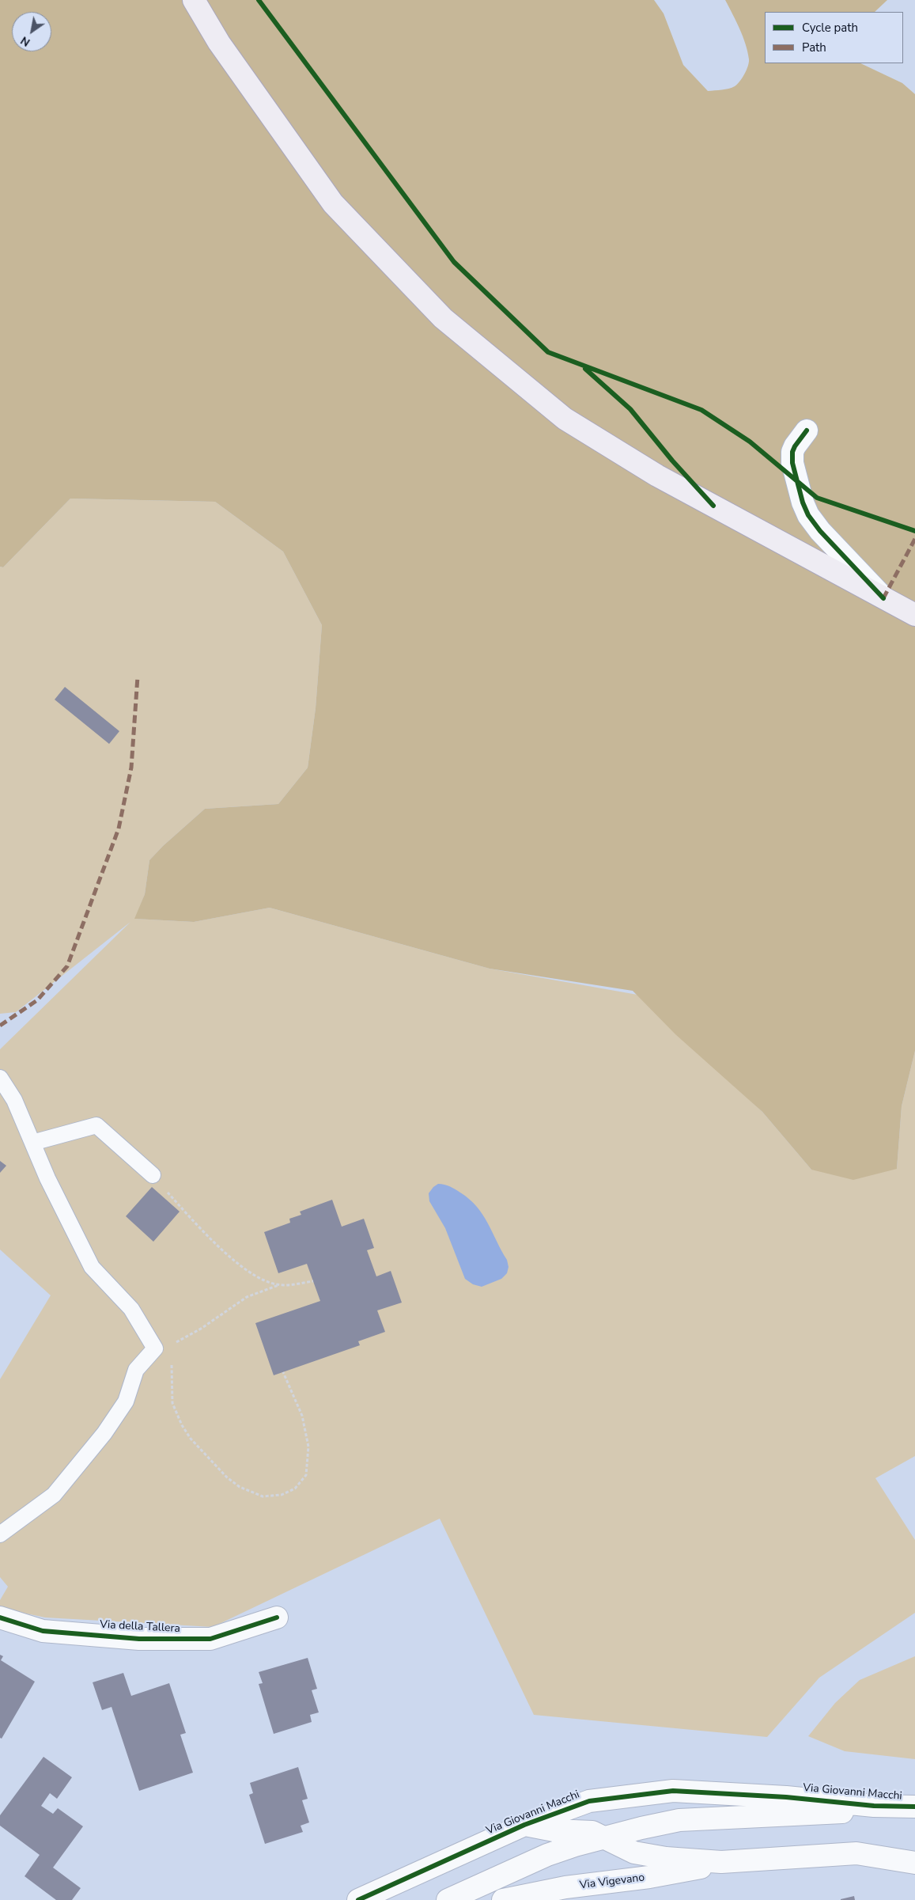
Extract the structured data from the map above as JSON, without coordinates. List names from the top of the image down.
{
  "streets": {
    "street": ["Via della Tallera", "Via Giovanni Macchi", "Via Vigevano"]
  },
  "crossings": [
    ["Via Giovanni Macchi", "Via Vigevano"]
  ],
  "legend": ["Cycle path", "Path"],
  "north": "bottom left"
}
